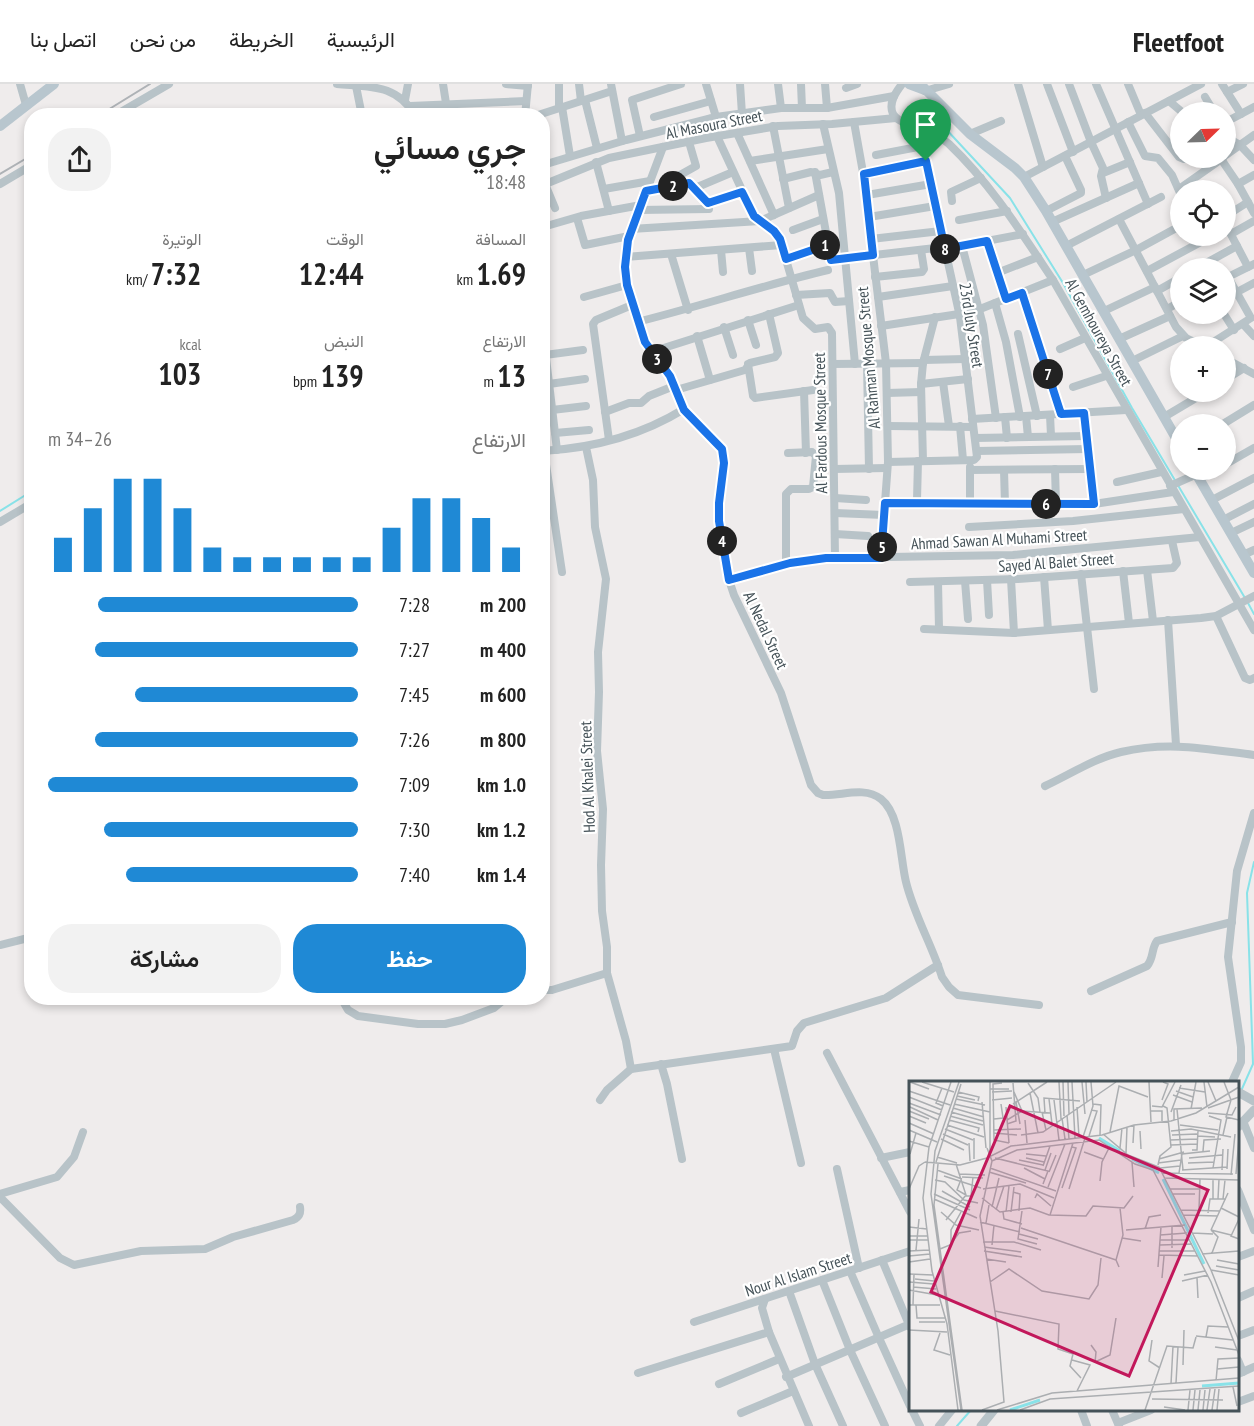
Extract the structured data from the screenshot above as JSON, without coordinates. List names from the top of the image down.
{
  "streets": {
    "main road": ["Al Gemhoureya Street"],
    "street": [
      "Al Masoura Street",
      "23rd July Street",
      "Al Rahman Mosque Street",
      "Al Fardous Mosque Street",
      "Ahmad Sawan Al Muhami Street",
      "Sayed Al Balet Street",
      "Al Nedal Street",
      "Hod Al Khalei Street",
      "Nour Al Islam Street"
    ]
  },
  "crossings": [
    ["Al Masoura Street", "Al Gemhoureya Street"],
    ["Al Masoura Street", "Al Rahman Mosque Street"],
    ["Al Masoura Street", "Al Fardous Mosque Street"],
    ["Al Masoura Street", "Al Nedal Street"],
    ["23rd July Street", "Al Gemhoureya Street"],
    ["Al Gemhoureya Street", "Ahmad Sawan Al Muhami Street"],
    ["Al Rahman Mosque Street", "Ahmad Sawan Al Muhami Street"],
    ["Al Fardous Mosque Street", "Ahmad Sawan Al Muhami Street"],
    ["Ahmad Sawan Al Muhami Street", "Sayed Al Balet Street"],
    ["Ahmad Sawan Al Muhami Street", "Al Nedal Street"]
  ],
  "north": "top right",
  "page": {
    "header": "Fleetfoot",
    "nav": [
      "الرئيسية",
      "الخريطة",
      "من نحن",
      "اتصل بنا"
    ],
    "map_buttons": ["+", "−"],
    "heading": ["جري مسائي", "18:48"],
    "pins": [
      "2",
      "1",
      "8",
      "3",
      "7",
      "6",
      "4",
      "5"
    ],
    "stats": [
      ["المسافة", "1.69 km"],
      ["الوقت", "12:44"],
      ["الوتيرة", "7:32 /km"],
      ["الارتفاع", "13 m"],
      ["النبض", "139 bpm"],
      ["kcal", "103"]
    ],
    "chart": ["الارتفاع", "26–34 m"],
    "list": [
      {
        "name": "200 m",
        "note": "7:28"
      },
      {
        "name": "400 m",
        "note": "7:27"
      },
      {
        "name": "600 m",
        "note": "7:45"
      },
      {
        "name": "800 m",
        "note": "7:26"
      },
      {
        "name": "1.0 km",
        "note": "7:09"
      },
      {
        "name": "1.2 km",
        "note": "7:30"
      },
      {
        "name": "1.4 km",
        "note": "7:40"
      }
    ],
    "buttons": ["حفظ", "مشاركة"]
  }
}
